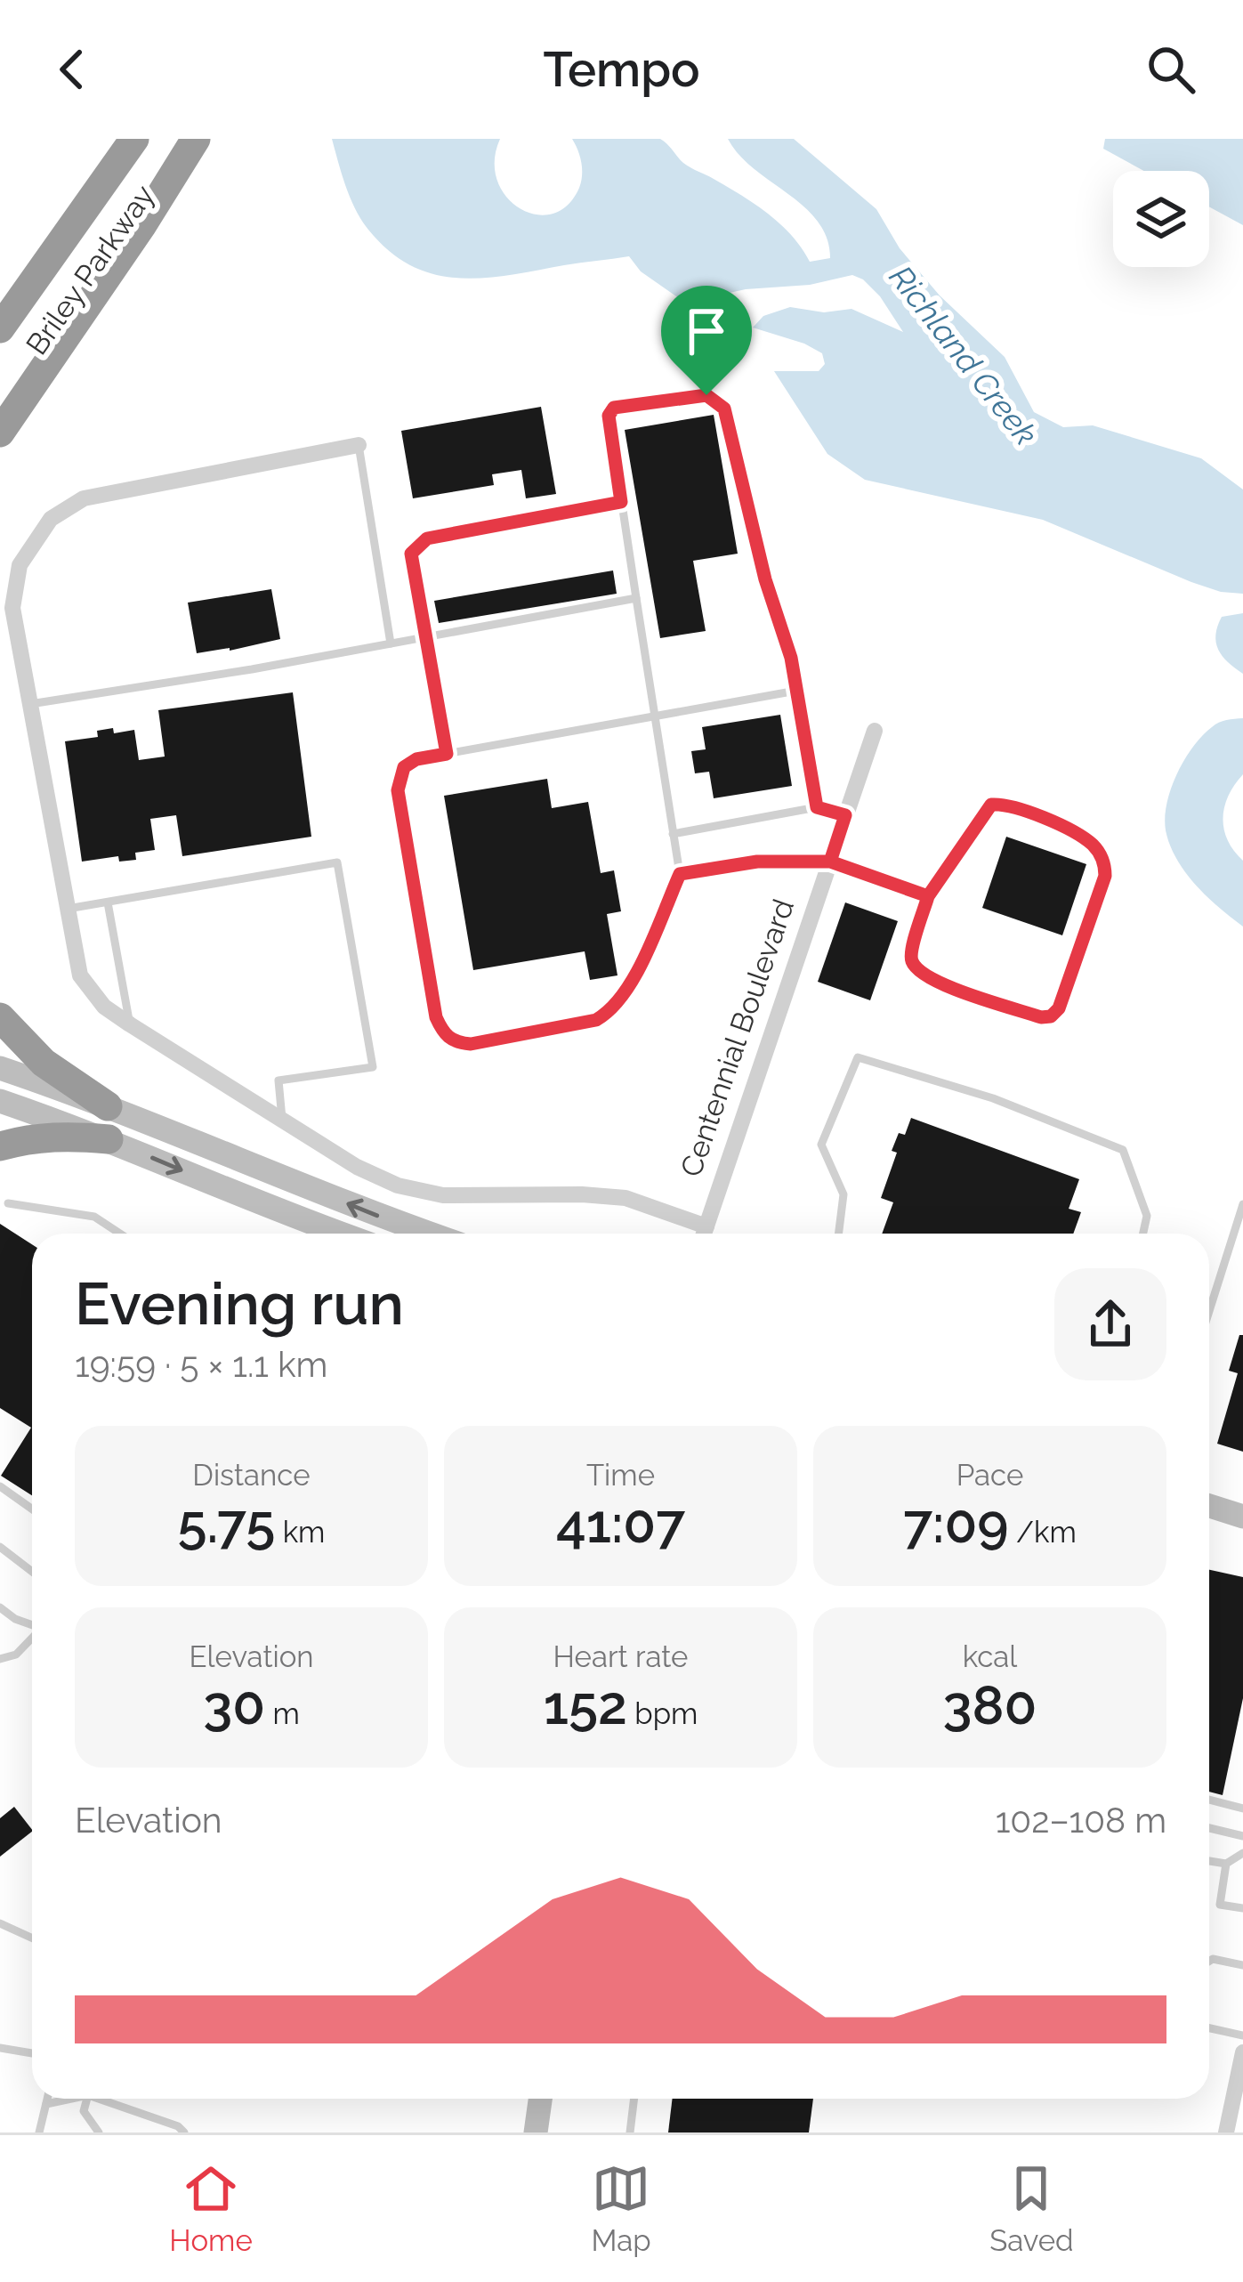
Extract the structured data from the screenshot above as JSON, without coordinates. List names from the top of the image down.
{
  "streets": {
    "highway": ["Briley Parkway"],
    "street": ["Centennial Boulevard"]
  },
  "water": ["Richland Creek"],
  "page": {
    "header": "Tempo",
    "heading": ["Evening run", "19:59 · 5 × 1.1 km"],
    "stats": [
      ["Distance", "5.75 km"],
      ["Time", "41:07"],
      ["Pace", "7:09 /km"],
      ["Elevation", "30 m"],
      ["Heart rate", "152 bpm"],
      ["kcal", "380"]
    ],
    "chart": ["Elevation", "102–108 m"],
    "tabs": ["Home", "Map", "Saved"]
  }
}
